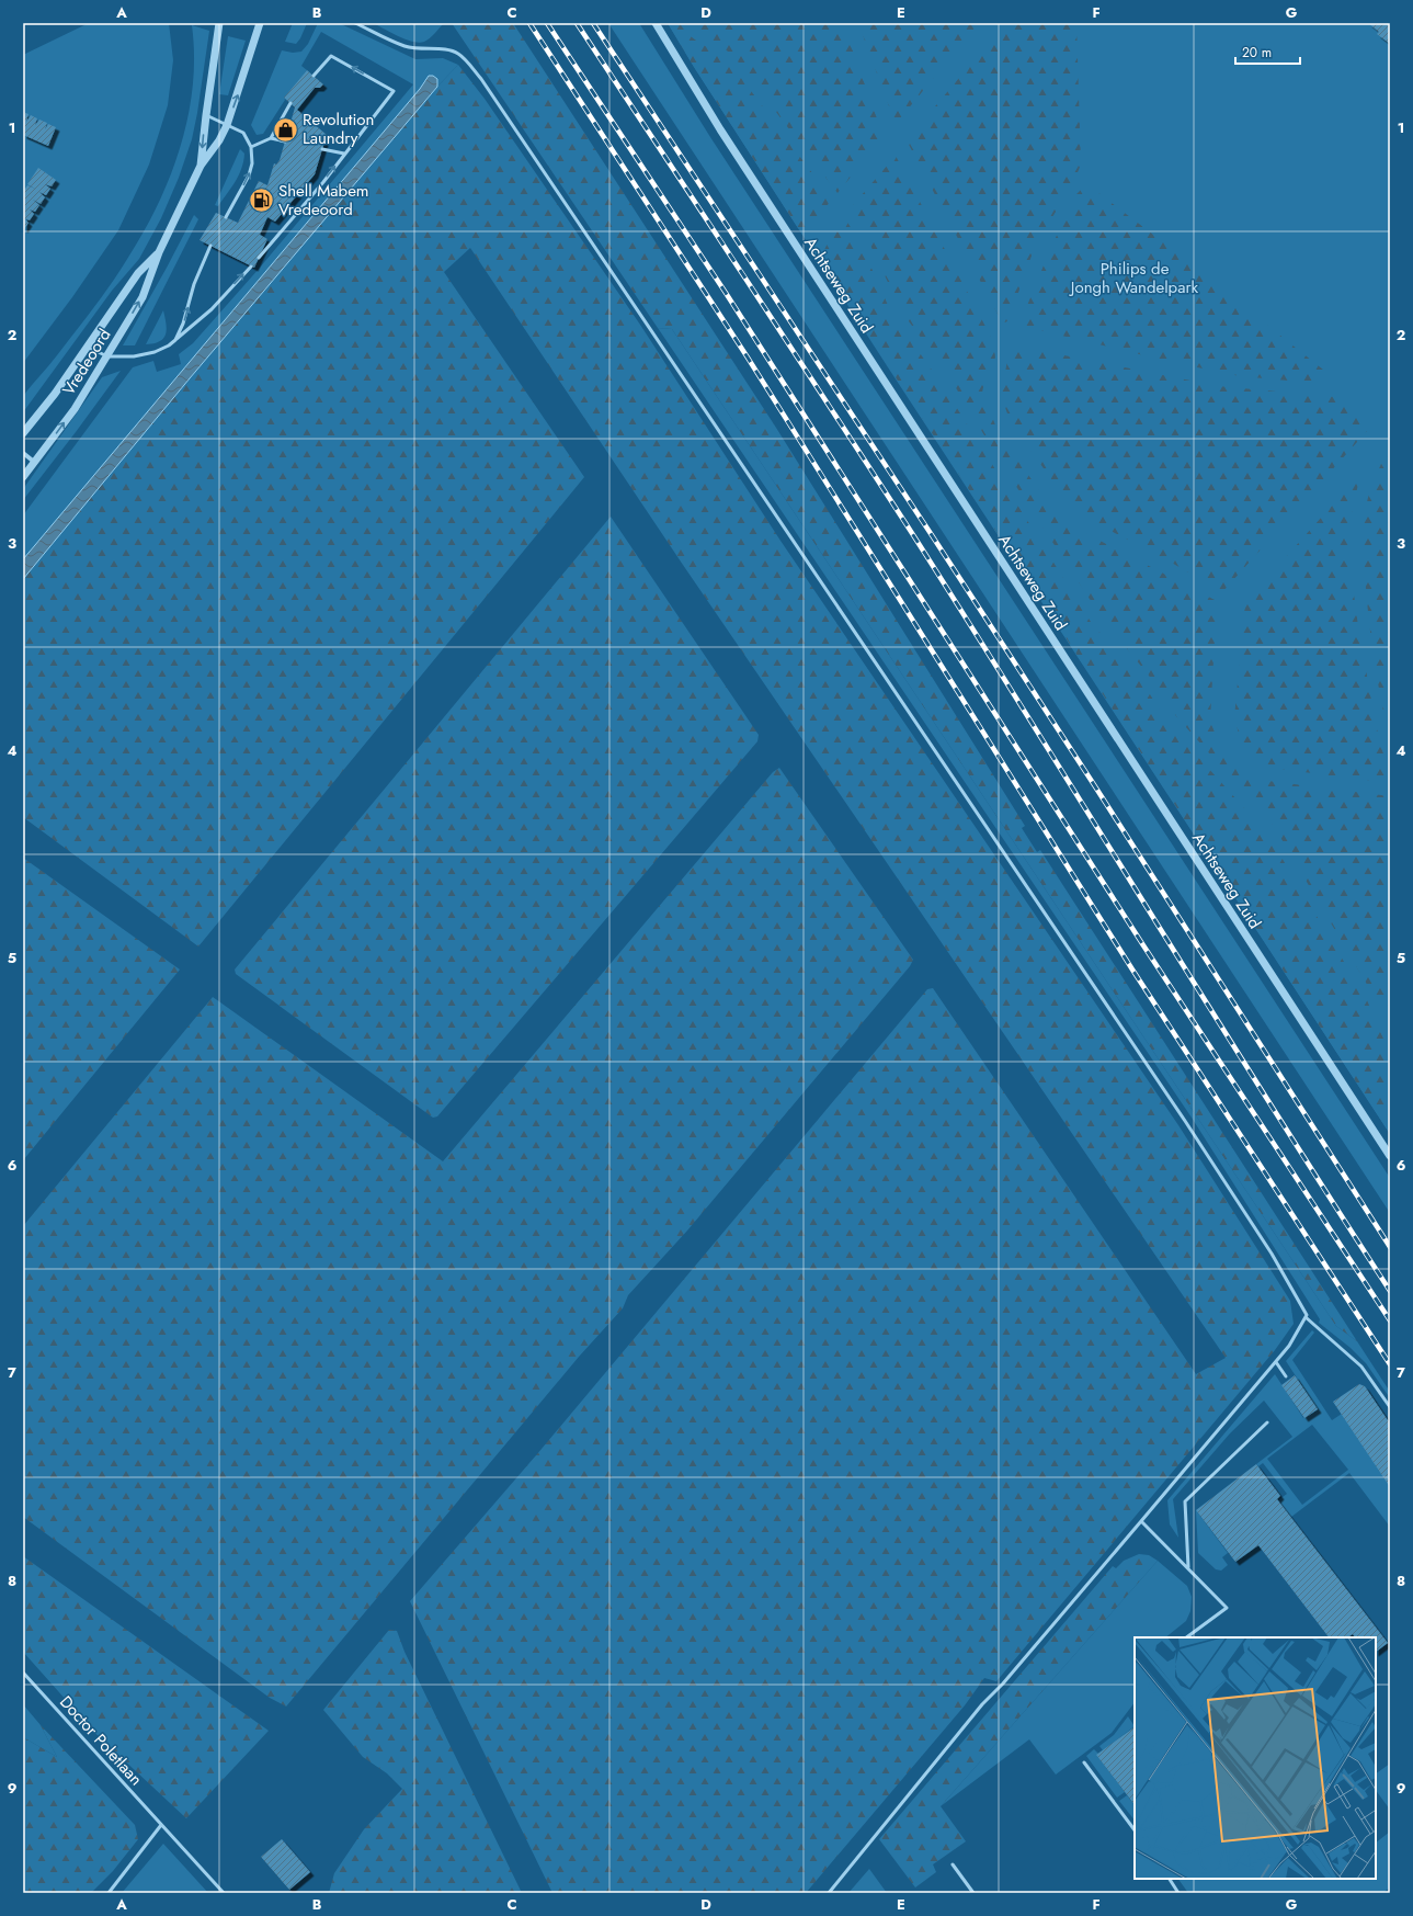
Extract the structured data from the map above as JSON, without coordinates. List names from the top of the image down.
{
  "streets": {
    "street": ["Achtseweg Zuid", "Vredeoord"],
    "lane": ["Doctor Poletlaan"]
  },
  "parks": ["Philips de Jongh Wandelpark"],
  "places": {
    "shop": ["Revolution Laundry"],
    "fuel station": ["Shell Mabem Vredeoord"]
  },
  "scale_bar": "20 m",
  "grid": {
    "columns": [
      "A",
      "B",
      "C",
      "D",
      "E",
      "F",
      "G"
    ],
    "rows": [
      "1",
      "2",
      "3",
      "4",
      "5",
      "6",
      "7",
      "8",
      "9"
    ]
  }
}
